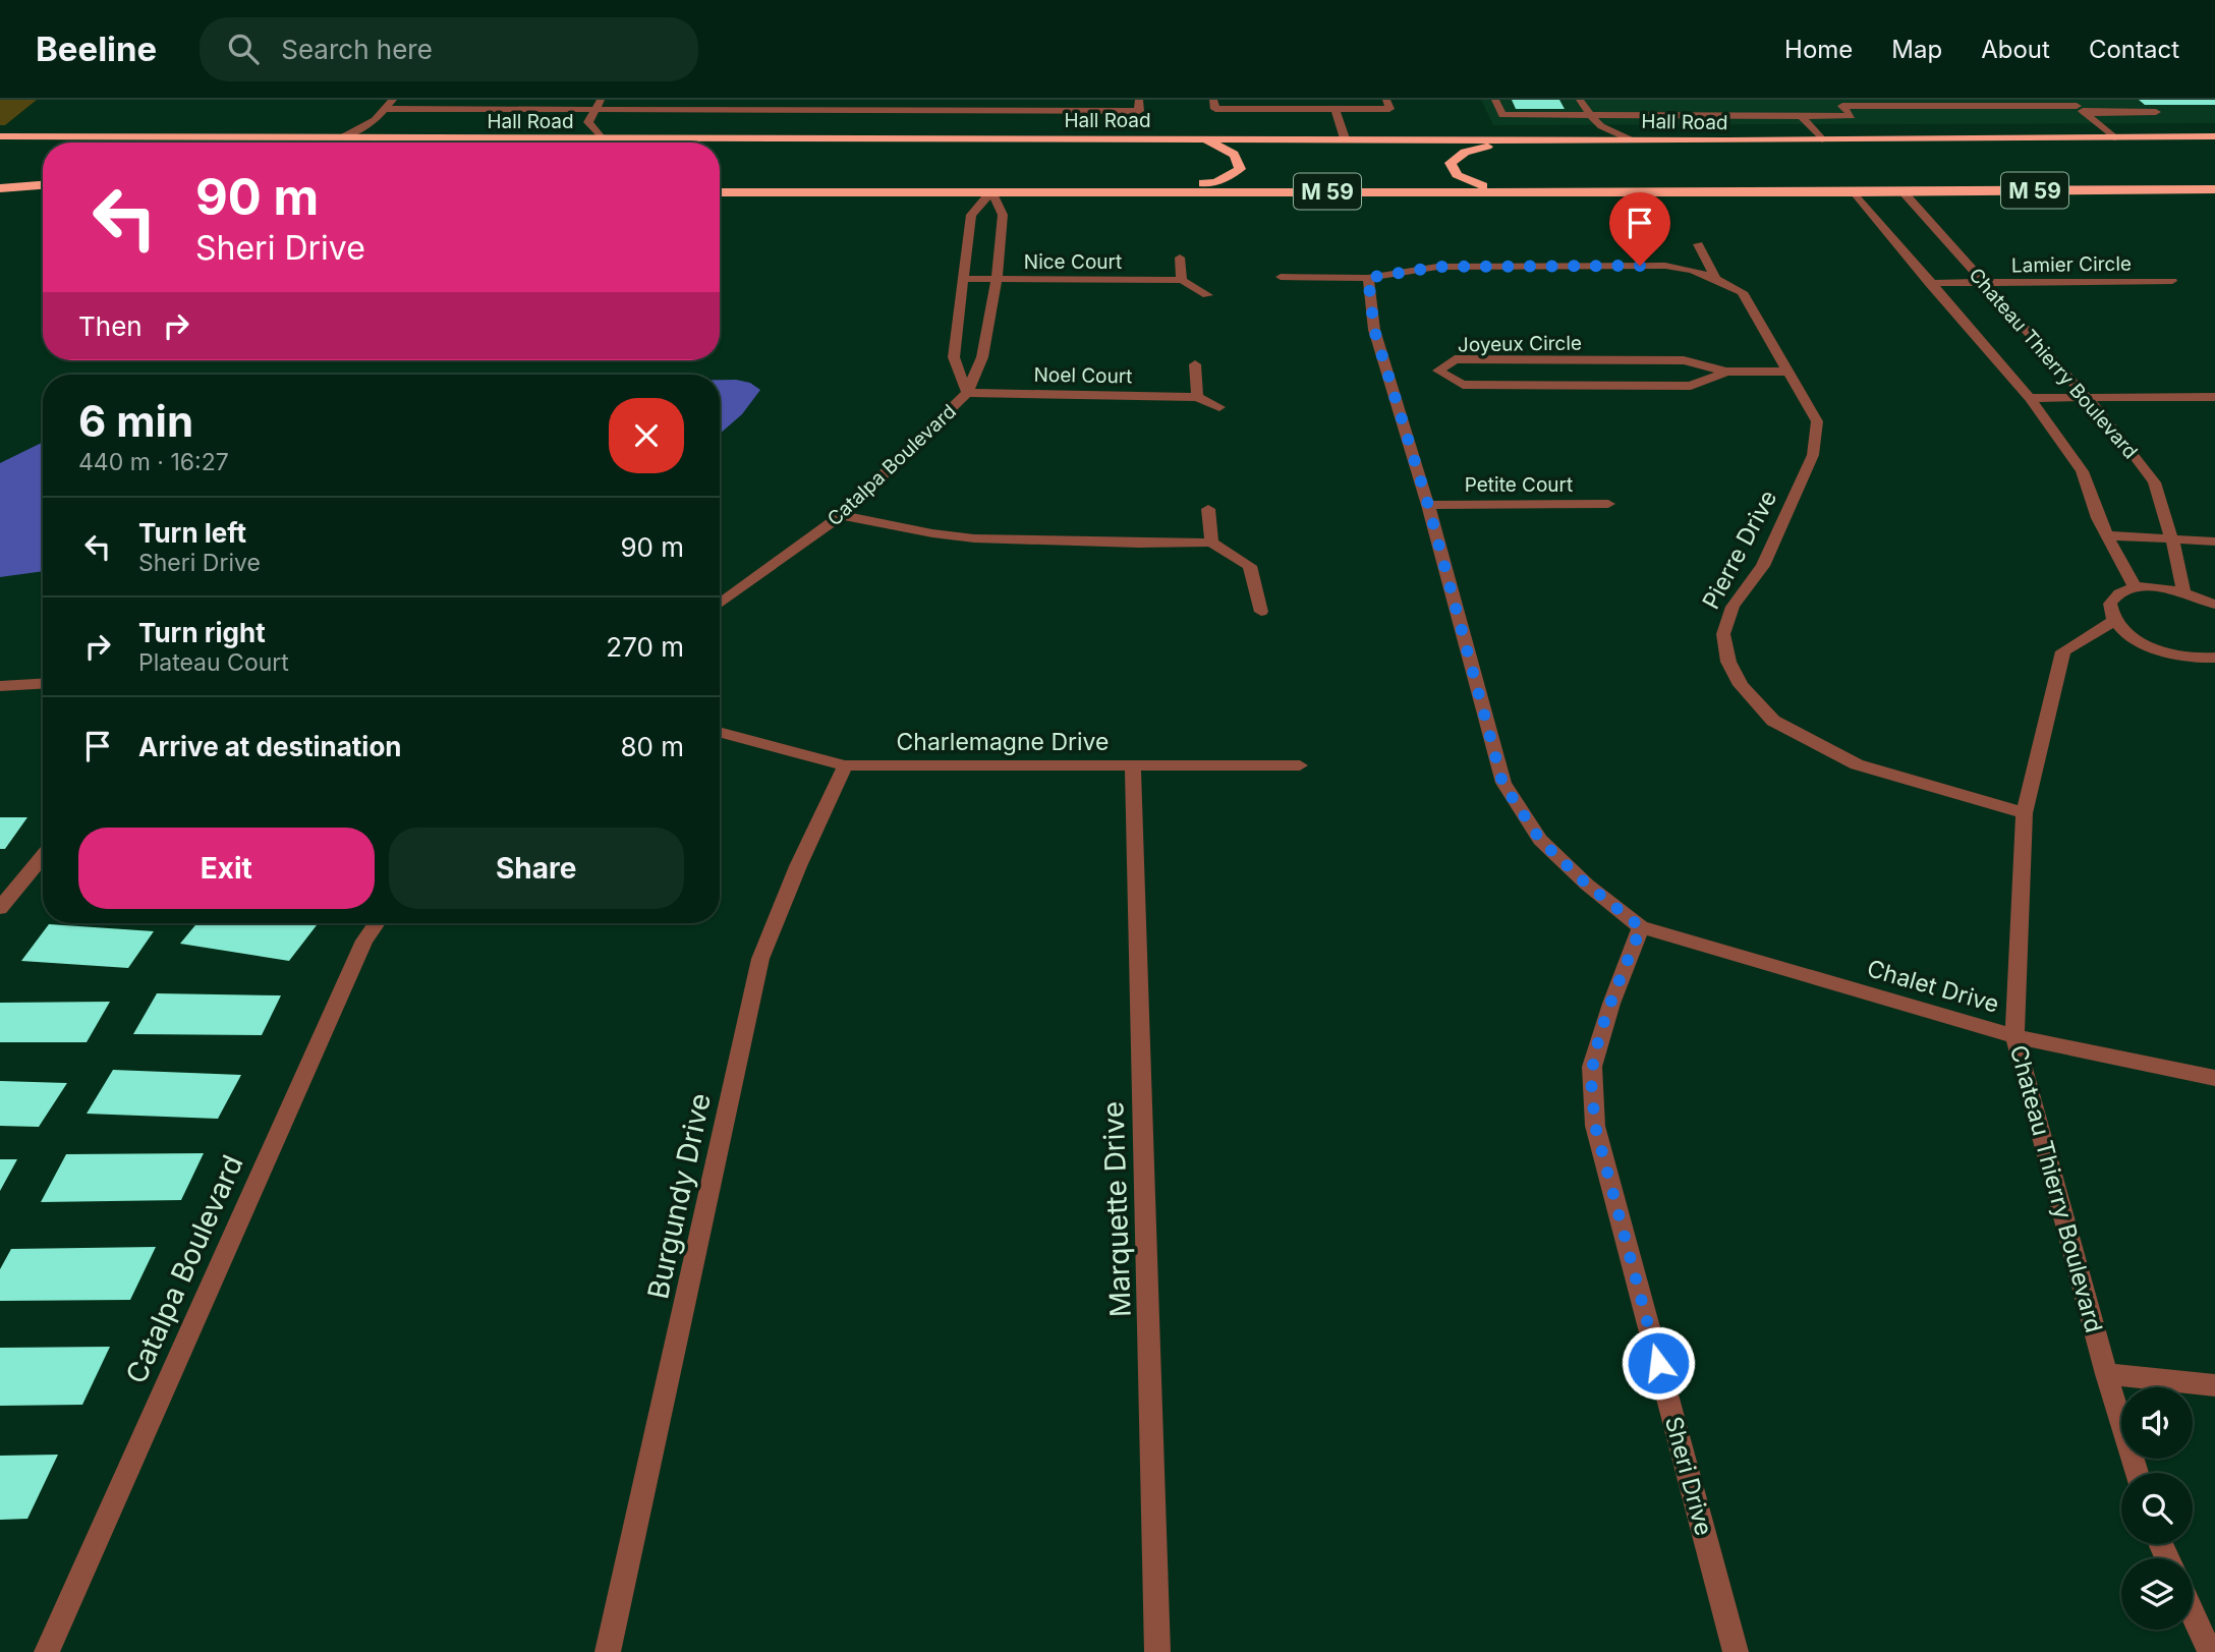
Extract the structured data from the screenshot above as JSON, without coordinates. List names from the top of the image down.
{
  "streets": {
    "highway": ["Hall Road", "M 59"],
    "street": [
      "Nice Court",
      "Lamier Circle",
      "Joyeux Circle",
      "Chateau Thierry Boulevard",
      "Noel Court",
      "Catalpa Boulevard",
      "Petite Court",
      "Pierre Drive",
      "Charlemagne Drive",
      "Chalet Drive",
      "Burgundy Drive",
      "Marquette Drive",
      "Sheri Drive"
    ]
  },
  "crossings": [
    ["M 59", "Chateau Thierry Boulevard"],
    ["M 59", "Catalpa Boulevard"],
    ["Nice Court", "Catalpa Boulevard"],
    ["Lamier Circle", "Chateau Thierry Boulevard"],
    ["Joyeux Circle", "Pierre Drive"],
    ["Chateau Thierry Boulevard", "Pierre Drive"],
    ["Chateau Thierry Boulevard", "Chalet Drive"],
    ["Noel Court", "Catalpa Boulevard"],
    ["Charlemagne Drive", "Burgundy Drive"],
    ["Charlemagne Drive", "Marquette Drive"],
    ["Chalet Drive", "Sheri Drive"]
  ],
  "page": {
    "header": "Beeline",
    "search": "Search here",
    "nav": [
      "Home",
      "Map",
      "About",
      "Contact"
    ],
    "turn": ["90 m", "Sheri Drive"],
    "then": "Then",
    "heading": ["6 min", "440 m · 16:27"],
    "list": [
      {
        "name": "Turn left",
        "note": "Sheri Drive",
        "value": "90 m"
      },
      {
        "name": "Turn right",
        "note": "Plateau Court",
        "value": "270 m"
      },
      {
        "name": "Arrive at destination",
        "value": "80 m"
      }
    ],
    "buttons": ["Exit", "Share"]
  }
}
